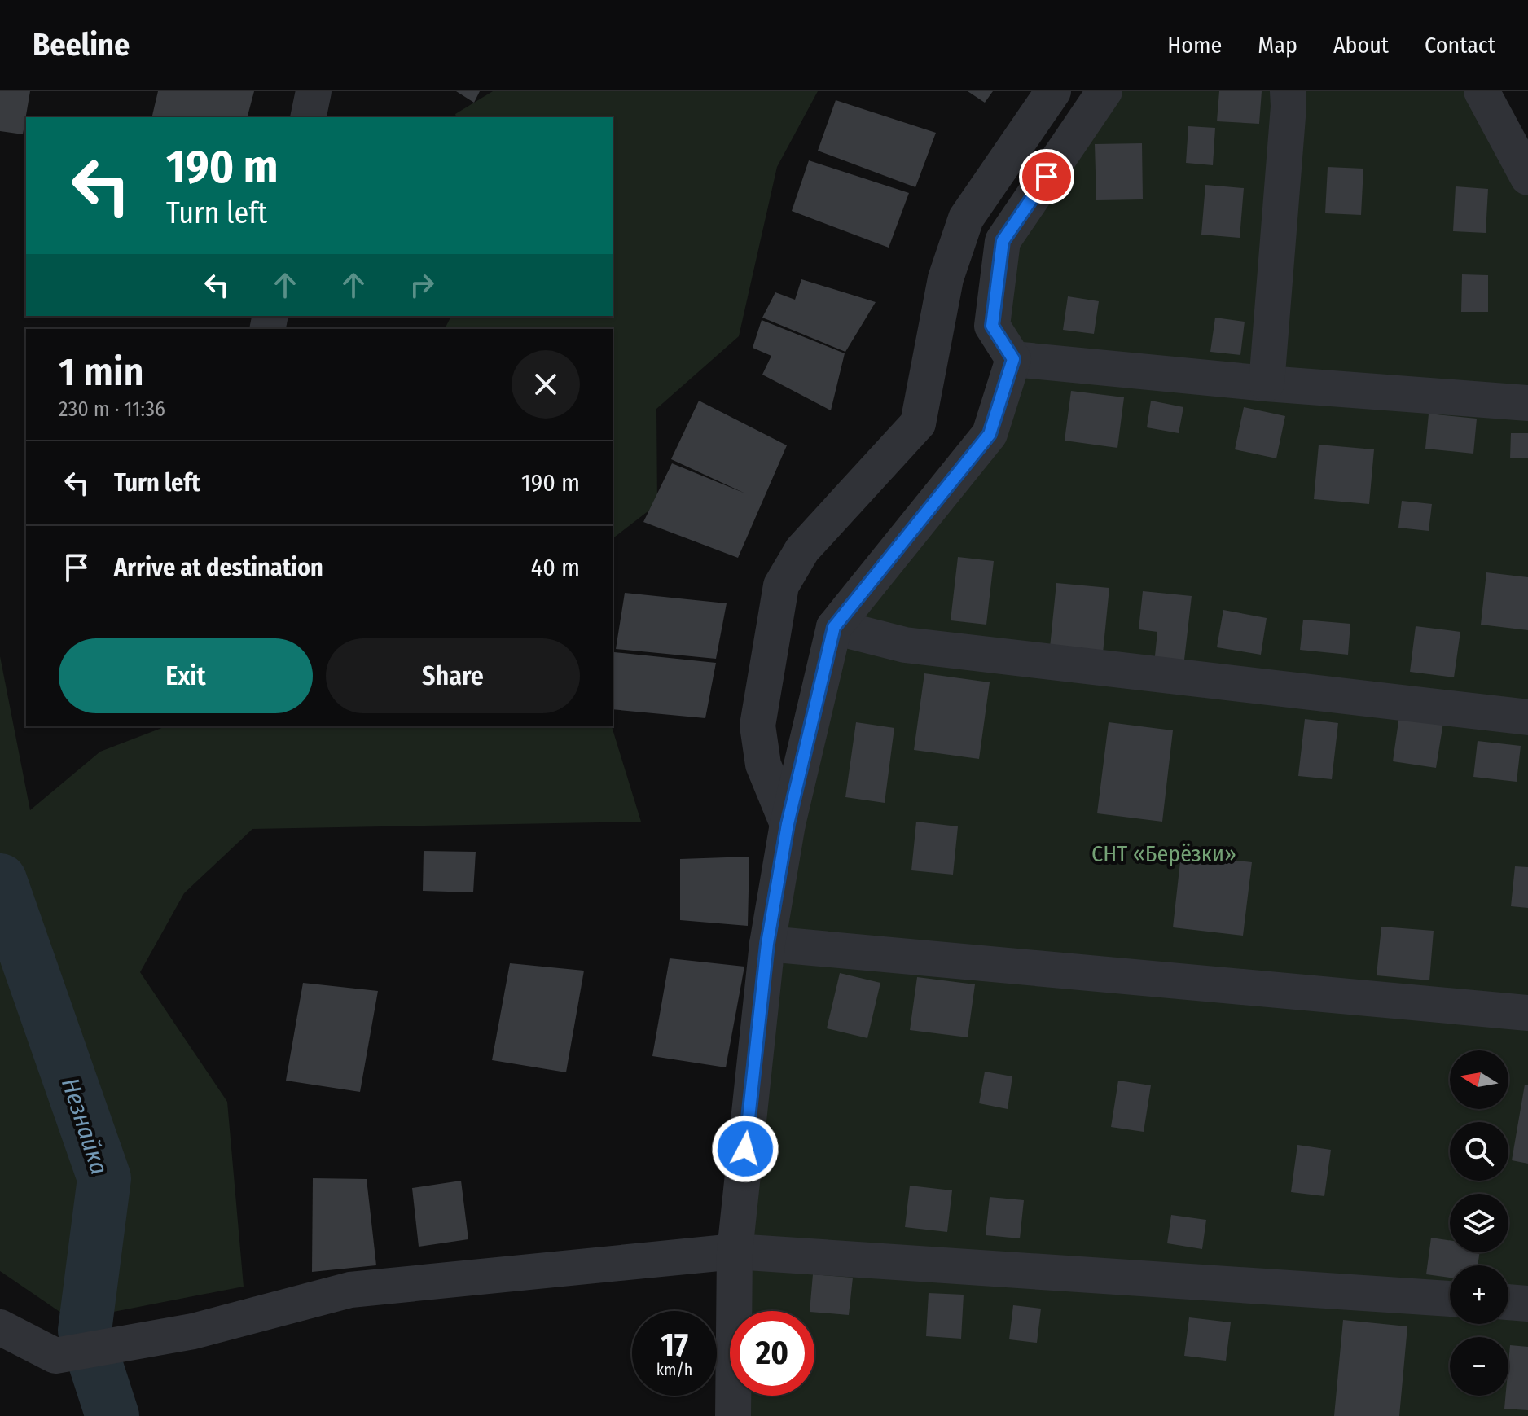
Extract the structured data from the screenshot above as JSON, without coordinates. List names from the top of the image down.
{
  "water": ["Незнайка"],
  "parks": ["СНТ «Берёзки»"],
  "north": "left",
  "page": {
    "header": "Beeline",
    "nav": [
      "Home",
      "Map",
      "About",
      "Contact"
    ],
    "turn": ["190 m", "Turn left"],
    "heading": ["1 min", "230 m · 11:36"],
    "list": [
      {
        "name": "Turn left",
        "value": "190 m"
      },
      {
        "name": "Arrive at destination",
        "value": "40 m"
      }
    ],
    "buttons": ["Exit", "Share"],
    "map_buttons": ["+", "−"],
    "speed": "17 km/h",
    "limit": "20"
  }
}
